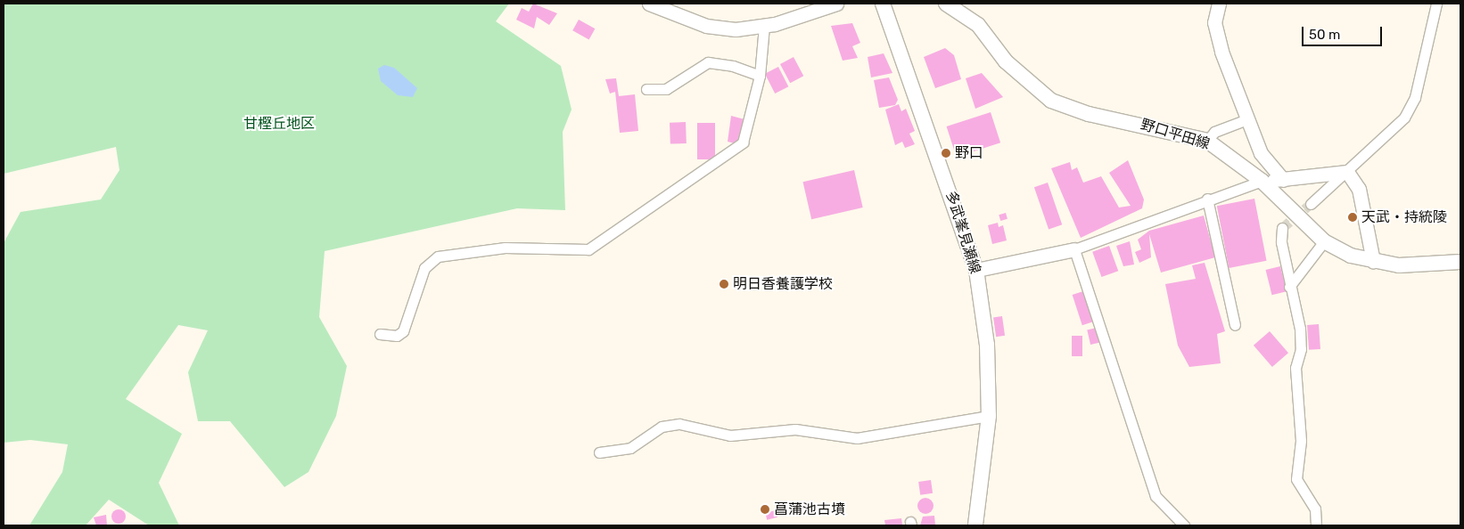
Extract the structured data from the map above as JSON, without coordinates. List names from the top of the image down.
{
  "streets": {
    "main road": ["野口平田線", "多武峯見瀬線"]
  },
  "parks": ["甘樫丘地区"],
  "places": [
    "野口",
    "天武・持統陵",
    "明日香養護学校",
    "菖蒲池古墳"
  ],
  "scale_bar": "50 m"
}
